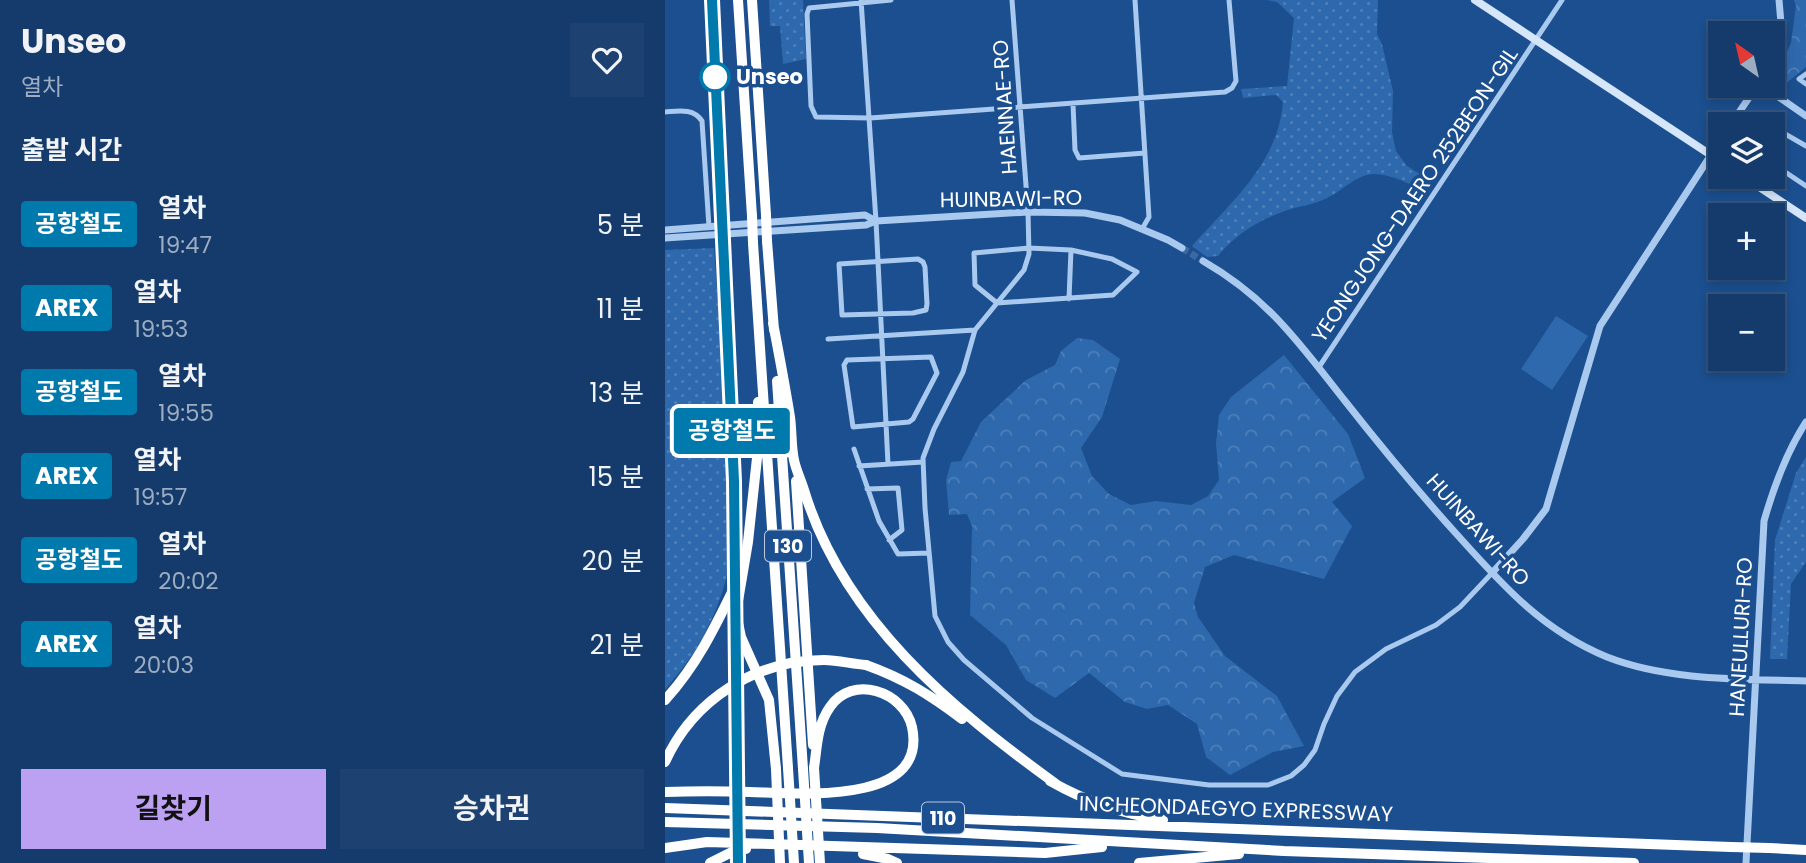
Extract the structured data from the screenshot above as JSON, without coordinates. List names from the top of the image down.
{
  "streets": {
    "highway": ["130", "INCHEONDAEGYO EXPRESSWAY", "110"],
    "street": [
      "HAENNAE-RO",
      "YEONGJONG-DAERO 252BEON-GIL",
      "HUINBAWI-RO",
      "HANEULLURI-RO"
    ]
  },
  "crossings": [
    ["HAENNAE-RO", "HUINBAWI-RO"],
    ["YEONGJONG-DAERO 252BEON-GIL", "HUINBAWI-RO"],
    ["HUINBAWI-RO", "HANEULLURI-RO"]
  ],
  "places": ["Unseo"],
  "north": "top left",
  "page": {
    "heading": [
      ["Unseo", "열차"],
      "출발 시간"
    ],
    "on_map": "공항철도",
    "map_buttons": ["+", "−"],
    "list": [
      {
        "mark": "공항철도",
        "name": "열차",
        "note": "19:47",
        "value": "5 분"
      },
      {
        "mark": "AREX",
        "name": "열차",
        "note": "19:53",
        "value": "11 분"
      },
      {
        "mark": "공항철도",
        "name": "열차",
        "note": "19:55",
        "value": "13 분"
      },
      {
        "mark": "AREX",
        "name": "열차",
        "note": "19:57",
        "value": "15 분"
      },
      {
        "mark": "공항철도",
        "name": "열차",
        "note": "20:02",
        "value": "20 분"
      },
      {
        "mark": "AREX",
        "name": "열차",
        "note": "20:03",
        "value": "21 분"
      }
    ],
    "buttons": ["길찾기", "승차권"]
  }
}
